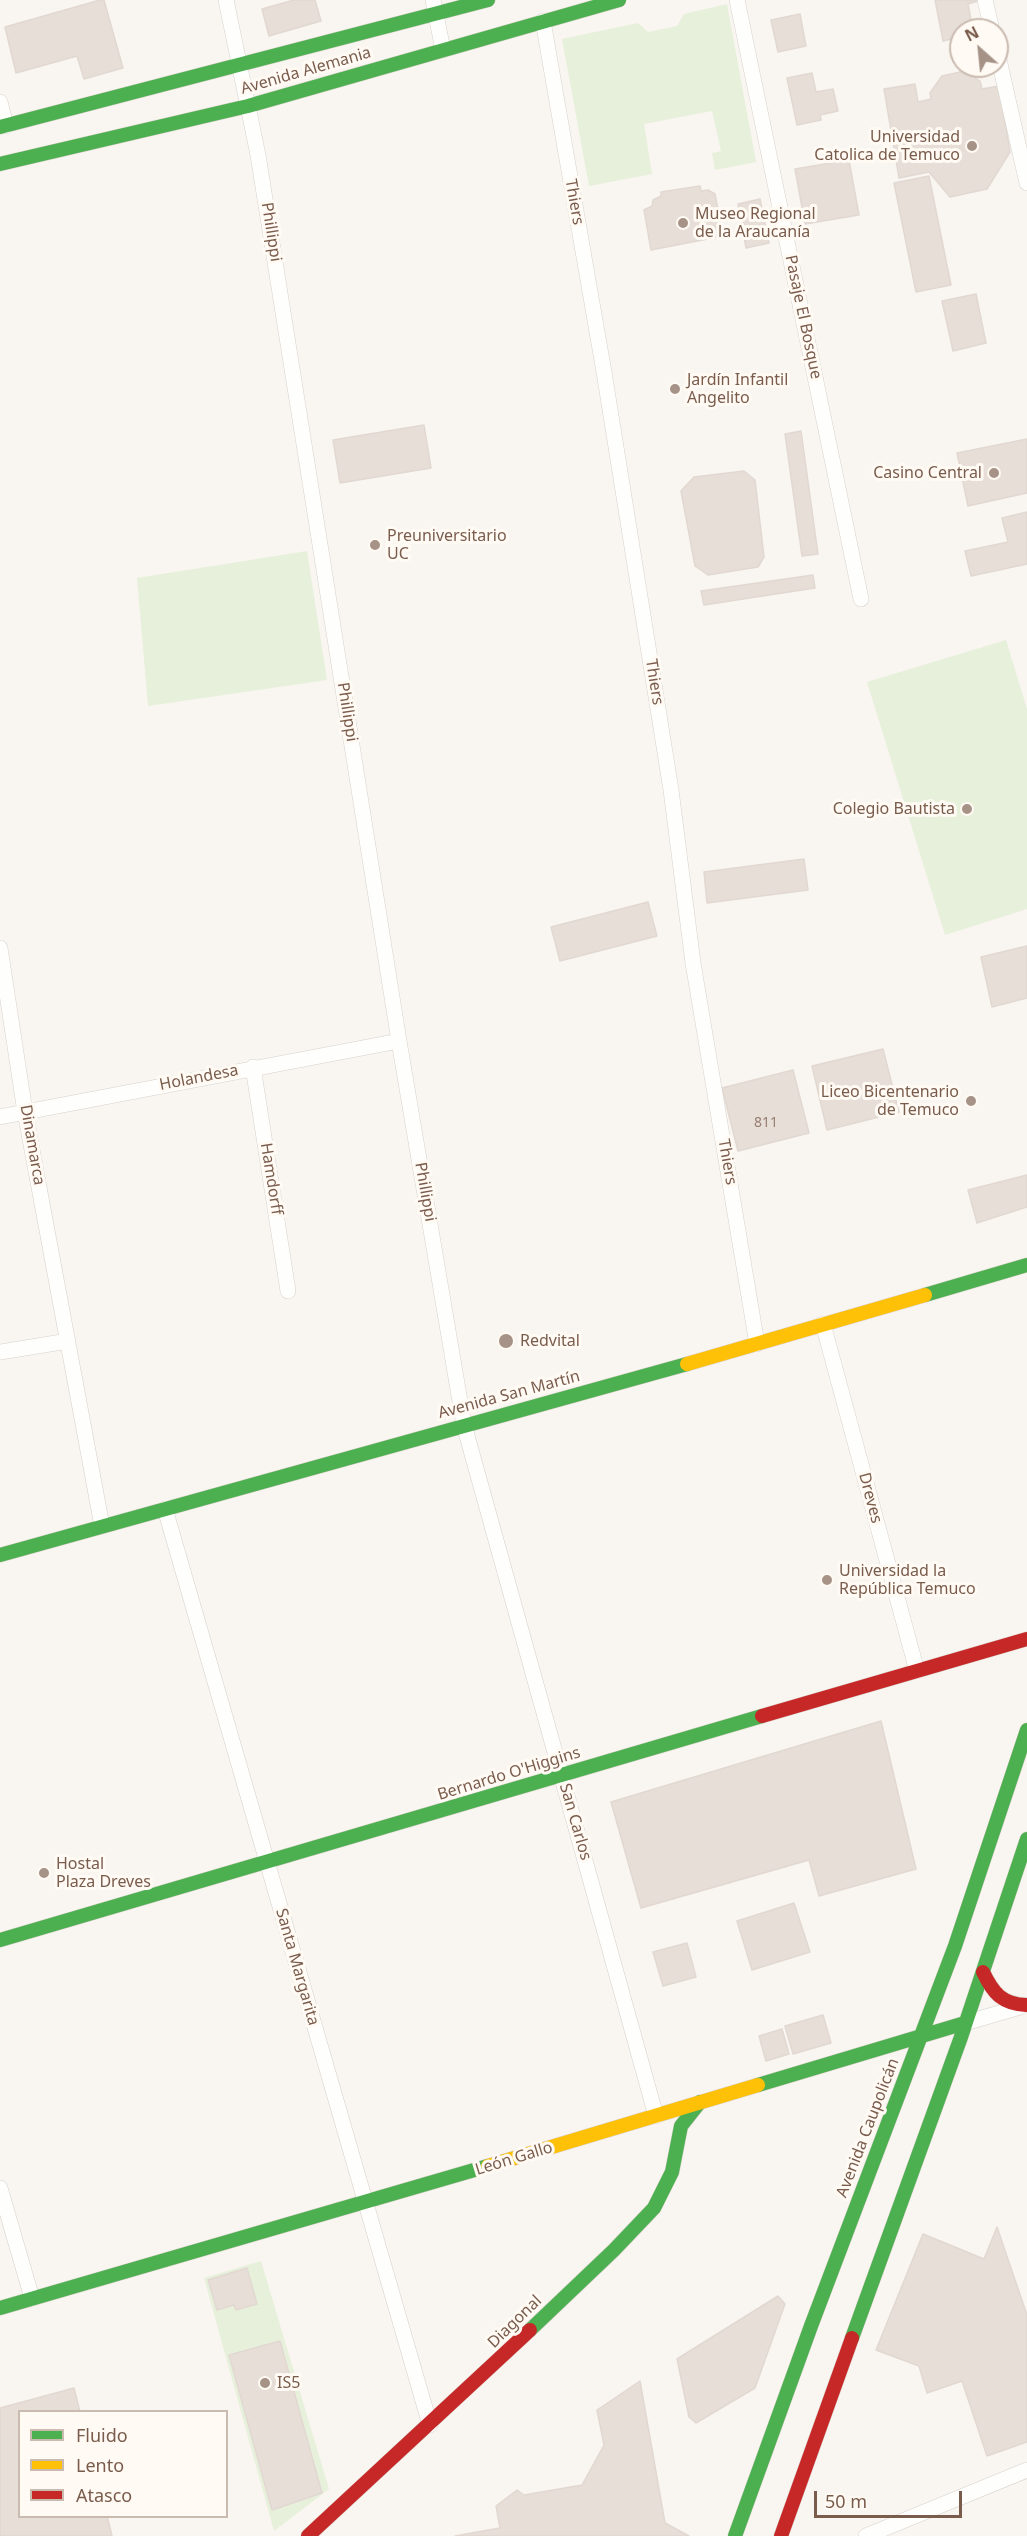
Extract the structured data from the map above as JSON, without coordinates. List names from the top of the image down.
{
  "streets": {
    "main road": [
      "Avenida Alemania",
      "Avenida San Martín",
      "Bernardo O'Higgins",
      "Avenida Caupolicán",
      "León Gallo",
      "Diagonal"
    ],
    "street": [
      "Thiers",
      "Phillippi",
      "Pasaje El Bosque",
      "Holandesa",
      "Dinamarca",
      "Hamdorff",
      "Dreves",
      "San Carlos",
      "Santa Margarita"
    ]
  },
  "crossings": [
    ["Avenida Alemania", "Thiers"],
    ["Avenida Alemania", "Phillippi"],
    ["Thiers", "Avenida San Martín"],
    ["Phillippi", "Holandesa"],
    ["Phillippi", "Avenida San Martín"],
    ["Phillippi", "San Carlos"],
    ["Holandesa", "Dinamarca"],
    ["Holandesa", "Hamdorff"],
    ["Dinamarca", "Avenida San Martín"],
    ["Avenida San Martín", "Dreves"],
    ["Avenida San Martín", "San Carlos"],
    ["Avenida San Martín", "Santa Margarita"],
    ["Dreves", "Bernardo O'Higgins"],
    ["Bernardo O'Higgins", "San Carlos"],
    ["Bernardo O'Higgins", "Santa Margarita"],
    ["San Carlos", "León Gallo"],
    ["Santa Margarita", "León Gallo"],
    ["Santa Margarita", "Diagonal"],
    ["Avenida Caupolicán", "León Gallo"],
    ["León Gallo", "Diagonal"]
  ],
  "places": [
    "Universidad Catolica de Temuco",
    "Museo Regional de la Araucanía",
    "Jardín Infantil Angelito",
    "Casino Central",
    "Preuniversitario UC",
    "Colegio Bautista",
    "Liceo Bicentenario de Temuco",
    "Redvital",
    "Universidad la República Temuco",
    "Hostal Plaza Dreves",
    "IS5"
  ],
  "house_numbers": ["811"],
  "legend": ["Fluido", "Lento", "Atasco"],
  "scale_bar": "50 m",
  "north": "top left"
}
